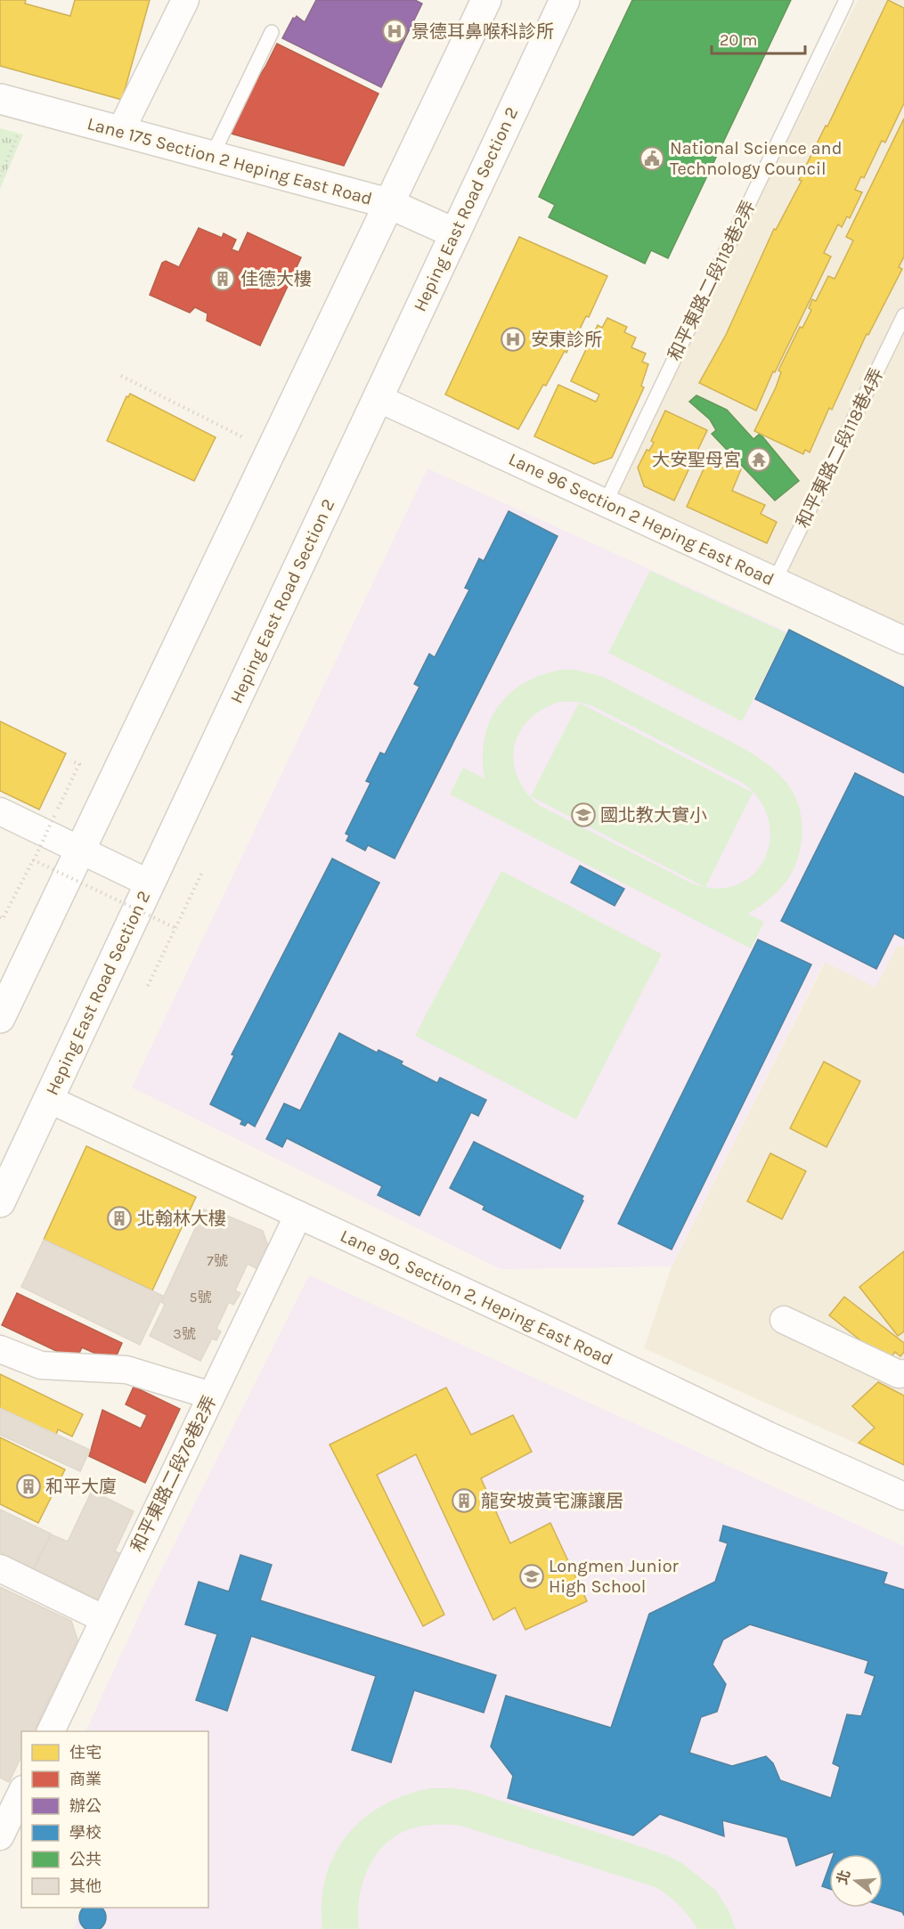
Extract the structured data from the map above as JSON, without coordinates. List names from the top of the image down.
{
  "streets": {
    "main road": ["Lane 175 Section 2 Heping East Road", "Heping East Road Section 2"],
    "street": ["Lane 96 Section 2 Heping East Road", "Lane 90, Section 2, Heping East Road", "和平東路二段76巷2弄"],
    "lane": ["和平東路二段118巷2弄", "和平東路二段118巷4弄"]
  },
  "crossings": [
    ["Lane 175 Section 2 Heping East Road", "Heping East Road Section 2"],
    ["Heping East Road Section 2", "Lane 96 Section 2 Heping East Road"],
    ["Heping East Road Section 2", "Lane 90, Section 2, Heping East Road"],
    ["和平東路二段118巷2弄", "Lane 96 Section 2 Heping East Road"],
    ["和平東路二段118巷4弄", "Lane 96 Section 2 Heping East Road"],
    ["Lane 90, Section 2, Heping East Road", "和平東路二段76巷2弄"]
  ],
  "places": {
    "hospital": ["景德耳鼻喉科診所", "安東診所"],
    "public building": ["National Science and Technology Council"],
    "building": [
      "佳德大樓",
      "北翰林大樓",
      "和平大廈",
      "龍安坡黃宅濂讓居"
    ],
    "temple": ["大安聖母宮"],
    "school or university": ["國北教大實小", "Longmen Junior High School"]
  },
  "house_numbers": ["7號", "5號", "3號"],
  "legend": [
    "住宅",
    "商業",
    "辦公",
    "學校",
    "公共",
    "其他"
  ],
  "scale_bar": "20 m",
  "north": "left"
}
